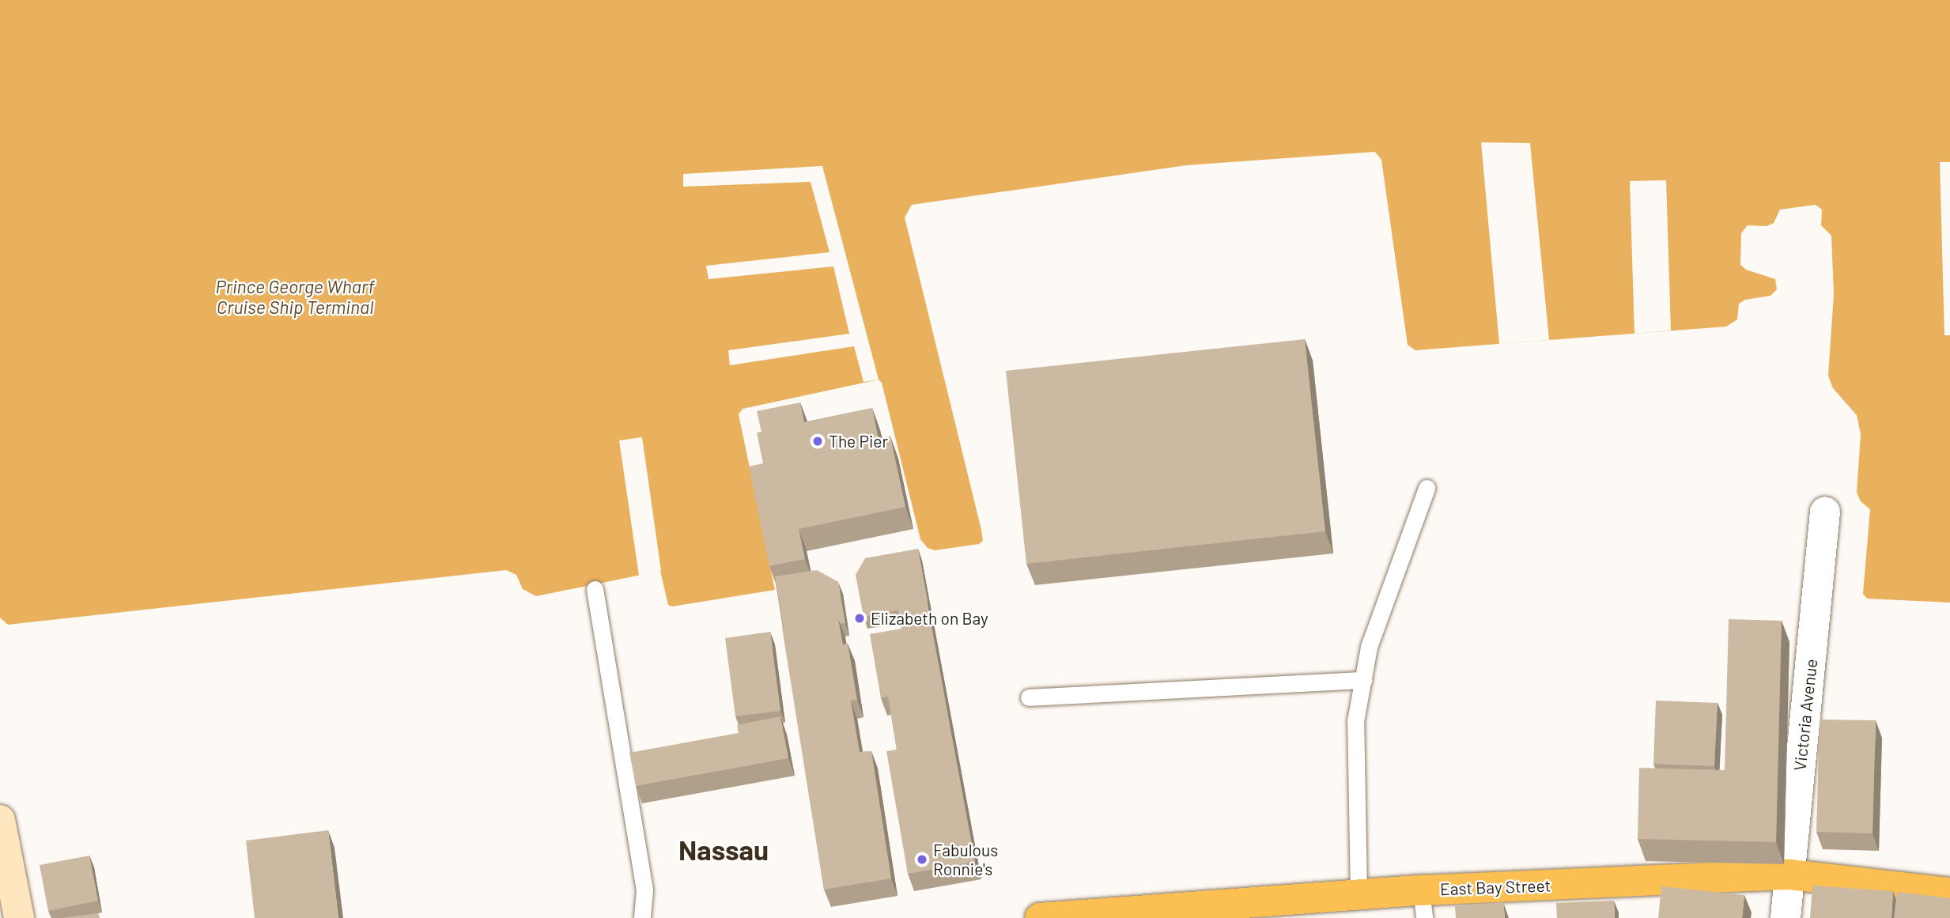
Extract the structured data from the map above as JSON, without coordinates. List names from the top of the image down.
{
  "streets": {
    "highway": ["East Bay Street"],
    "street": ["Victoria Avenue"]
  },
  "crossings": [
    ["Victoria Avenue", "East Bay Street"]
  ],
  "districts": ["Nassau"],
  "water": ["Prince George Wharf Cruise Ship Terminal"],
  "places": ["The Pier", "Elizabeth on Bay", "Fabulous Ronnie's"]
}
